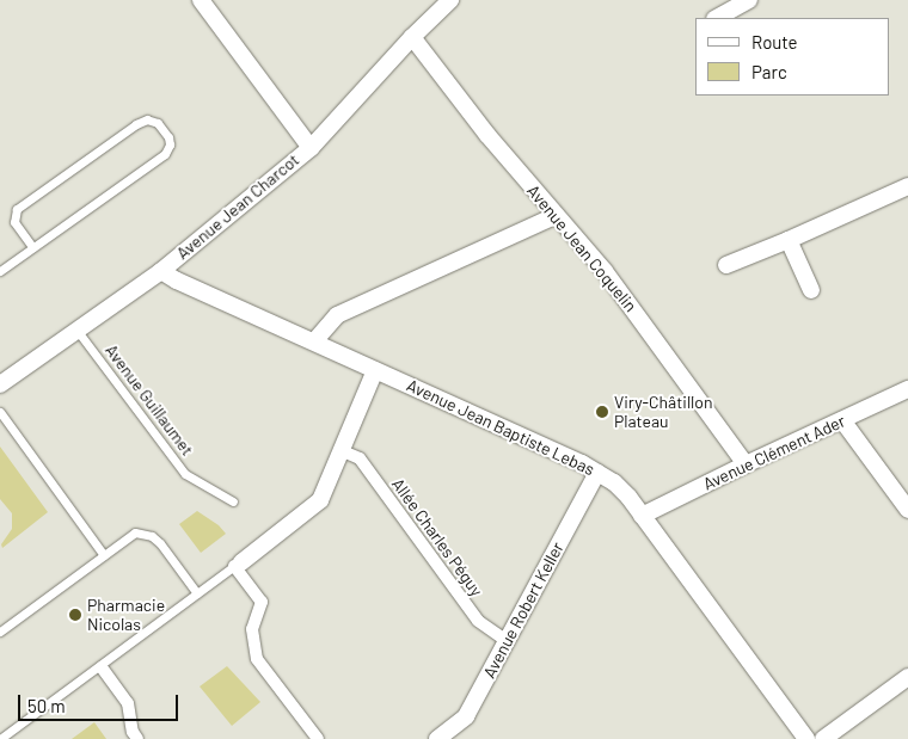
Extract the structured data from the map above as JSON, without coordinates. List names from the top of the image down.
{
  "streets": {
    "street": [
      "Avenue Jean Charcot",
      "Avenue Jean Coquelin",
      "Avenue Jean Baptiste Lebas",
      "Avenue Clément Ader",
      "Allée Charles Péguy",
      "Avenue Robert Keller"
    ],
    "lane": ["Avenue Guillaumet"]
  },
  "crossings": [
    ["Avenue Jean Charcot", "Avenue Jean Coquelin"],
    ["Avenue Jean Charcot", "Avenue Guillaumet"],
    ["Avenue Jean Charcot", "Avenue Jean Baptiste Lebas"],
    ["Avenue Jean Coquelin", "Avenue Clément Ader"],
    ["Avenue Jean Baptiste Lebas", "Avenue Clément Ader"],
    ["Avenue Jean Baptiste Lebas", "Avenue Robert Keller"],
    ["Allée Charles Péguy", "Avenue Robert Keller"]
  ],
  "places": ["Viry-Châtillon Plateau", "Pharmacie Nicolas"],
  "legend": ["Route", "Parc"],
  "scale_bar": "50 m"
}
